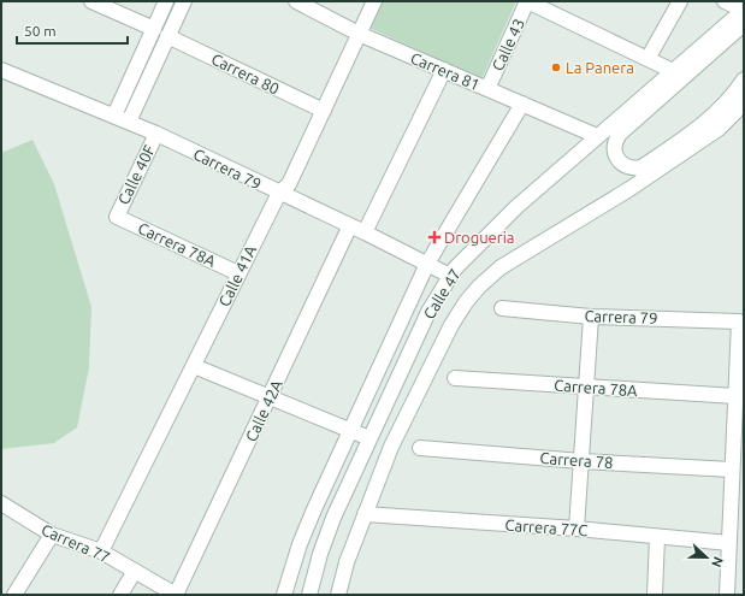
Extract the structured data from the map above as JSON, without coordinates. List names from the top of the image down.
{
  "streets": {
    "street": [
      "Calle 43",
      "Carrera 81",
      "Carrera 80",
      "Carrera 79",
      "Calle 40F",
      "Carrera 78A",
      "Calle 41A",
      "Calle 47",
      "Calle 42A",
      "Carrera 78",
      "Carrera 77C",
      "Carrera 77"
    ]
  },
  "crossings": [
    ["Calle 43", "Carrera 81"],
    ["Carrera 81", "Calle 41A"],
    ["Carrera 81", "Calle 47"],
    ["Carrera 80", "Calle 41A"],
    ["Carrera 79", "Calle 40F"],
    ["Carrera 79", "Carrera 78A"],
    ["Carrera 79", "Calle 41A"],
    ["Carrera 79", "Calle 47"],
    ["Carrera 79", "Calle 42A"],
    ["Calle 40F", "Carrera 78A"],
    ["Carrera 78A", "Calle 41A"],
    ["Calle 41A", "Carrera 77"],
    ["Calle 47", "Carrera 77C"],
    ["Calle 42A", "Carrera 77"]
  ],
  "places": {
    "other": ["La Panera"],
    "health": ["Drogueria"]
  },
  "scale_bar": "50 m",
  "north": "right"
}
